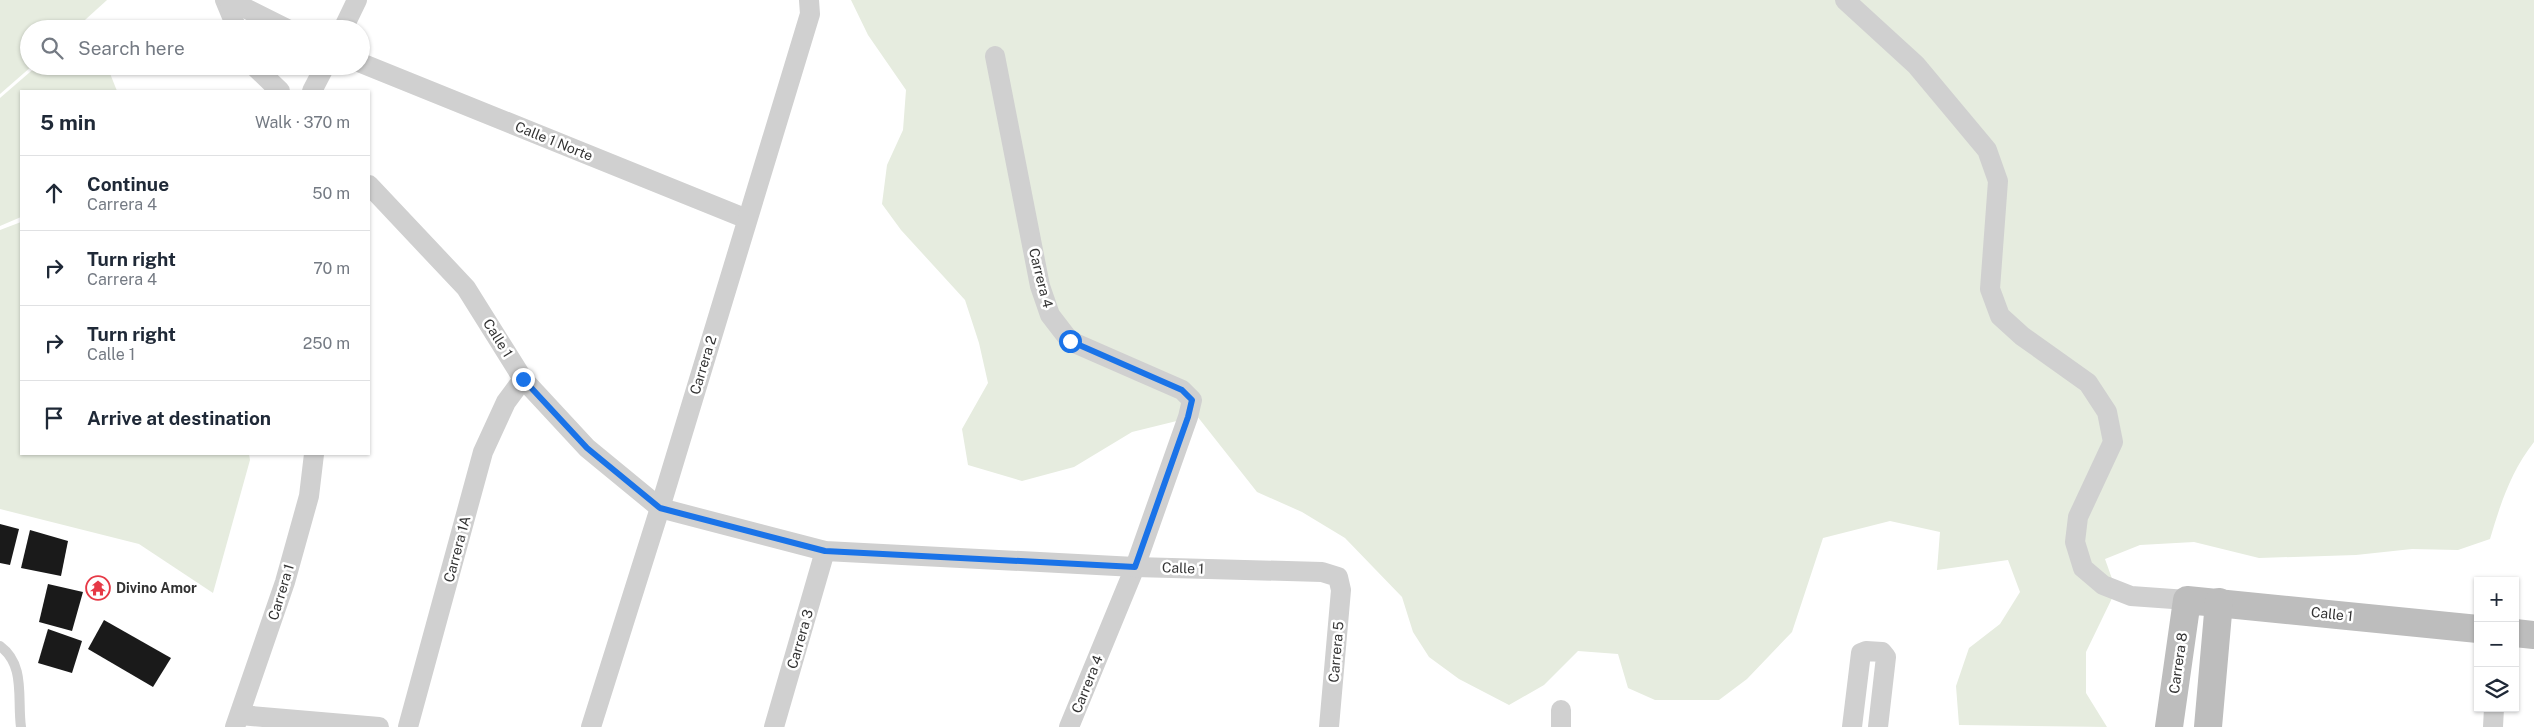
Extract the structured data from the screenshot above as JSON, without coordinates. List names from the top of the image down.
{
  "streets": {
    "street": [
      "Calle 1 Norte",
      "Carrera 4",
      "Calle 1",
      "Carrera 2",
      "Carrera 1A",
      "Carrera 1",
      "Carrera 3",
      "Carrera 5",
      "Carrera 8"
    ]
  },
  "crossings": [
    ["Calle 1 Norte", "Carrera 2"],
    ["Carrera 4", "Calle 1"],
    ["Calle 1", "Carrera 2"],
    ["Calle 1", "Carrera 1A"],
    ["Calle 1", "Carrera 3"],
    ["Calle 1", "Carrera 5"],
    ["Calle 1", "Carrera 8"]
  ],
  "places": {
    "temple": ["Divino Amor"]
  },
  "page": {
    "search": "Search here",
    "heading": ["5 min", "Walk · 370 m"],
    "list": [
      ["Continue", "Carrera 4", "50 m"],
      ["Turn right", "Carrera 4", "70 m"],
      ["Turn right", "Calle 1", "250 m"],
      "Arrive at destination"
    ],
    "map_buttons": ["+", "−"]
  }
}
